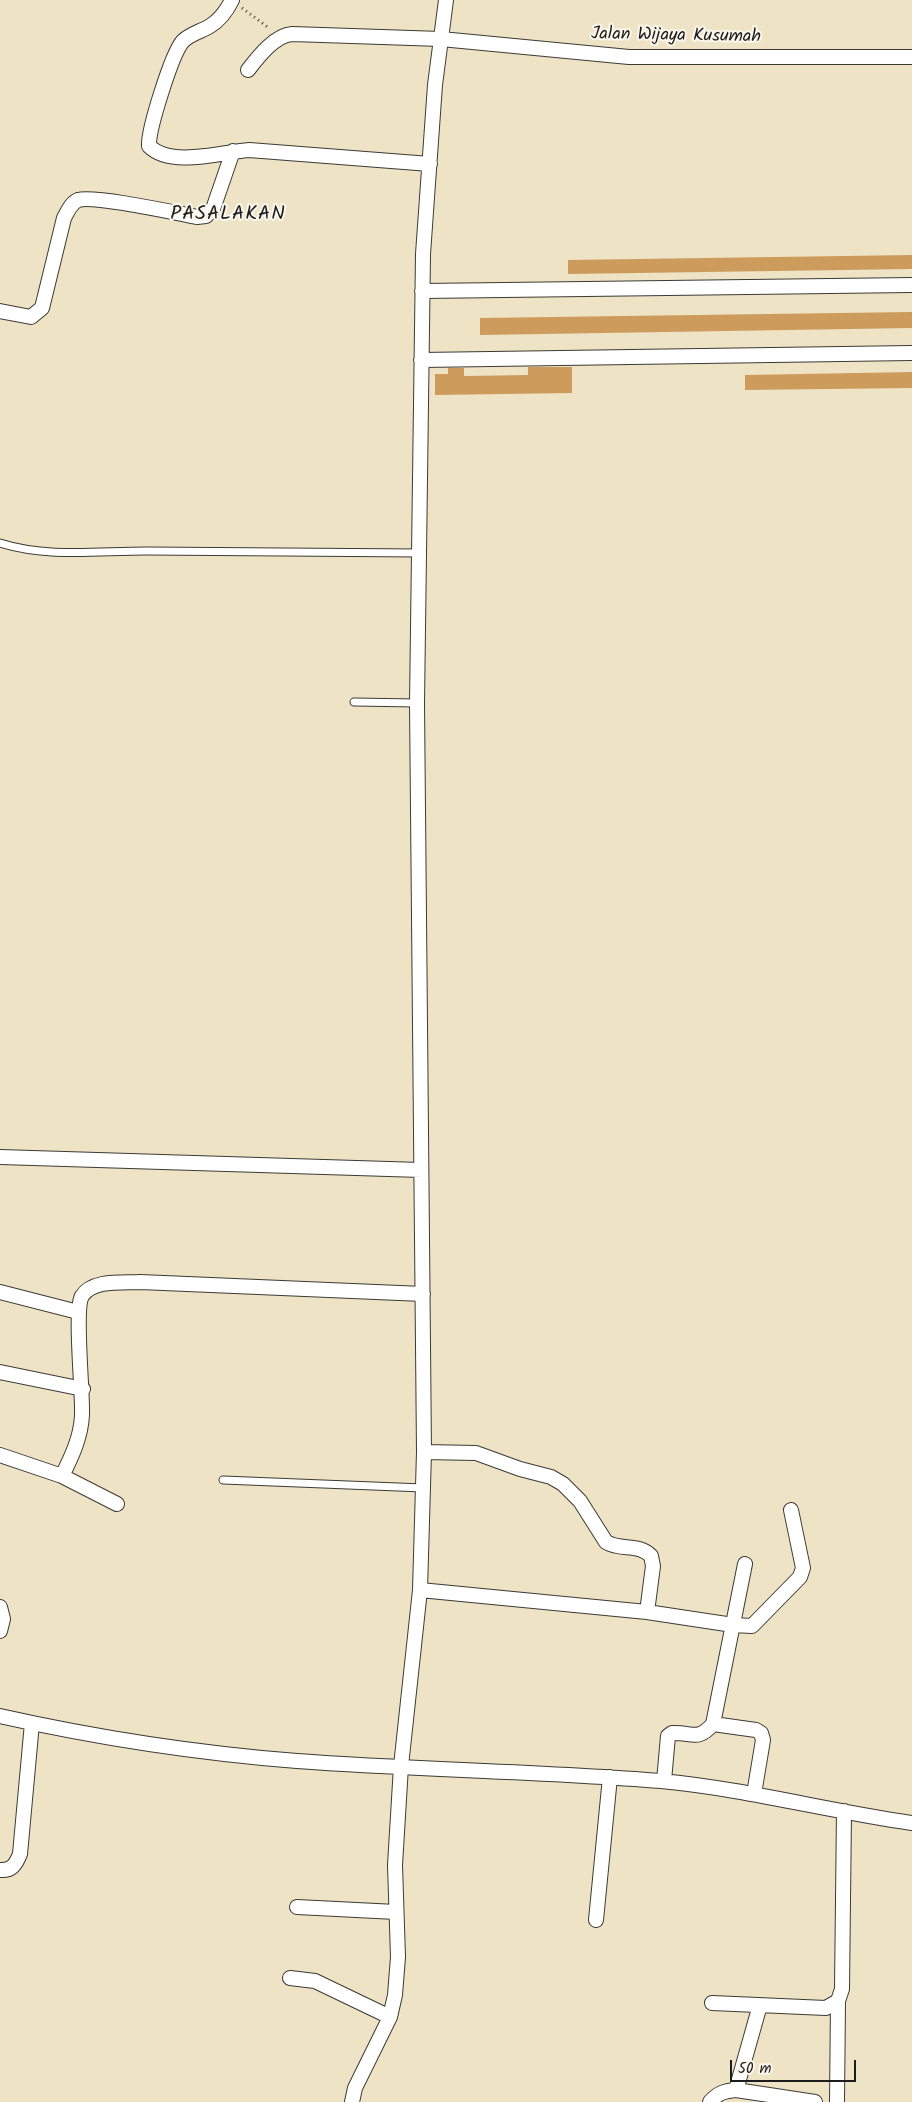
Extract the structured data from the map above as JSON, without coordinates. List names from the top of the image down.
{
  "streets": {
    "street": ["Jalan Wijaya Kusumah"]
  },
  "districts": ["PASALAKAN"],
  "scale_bar": "50 m"
}
